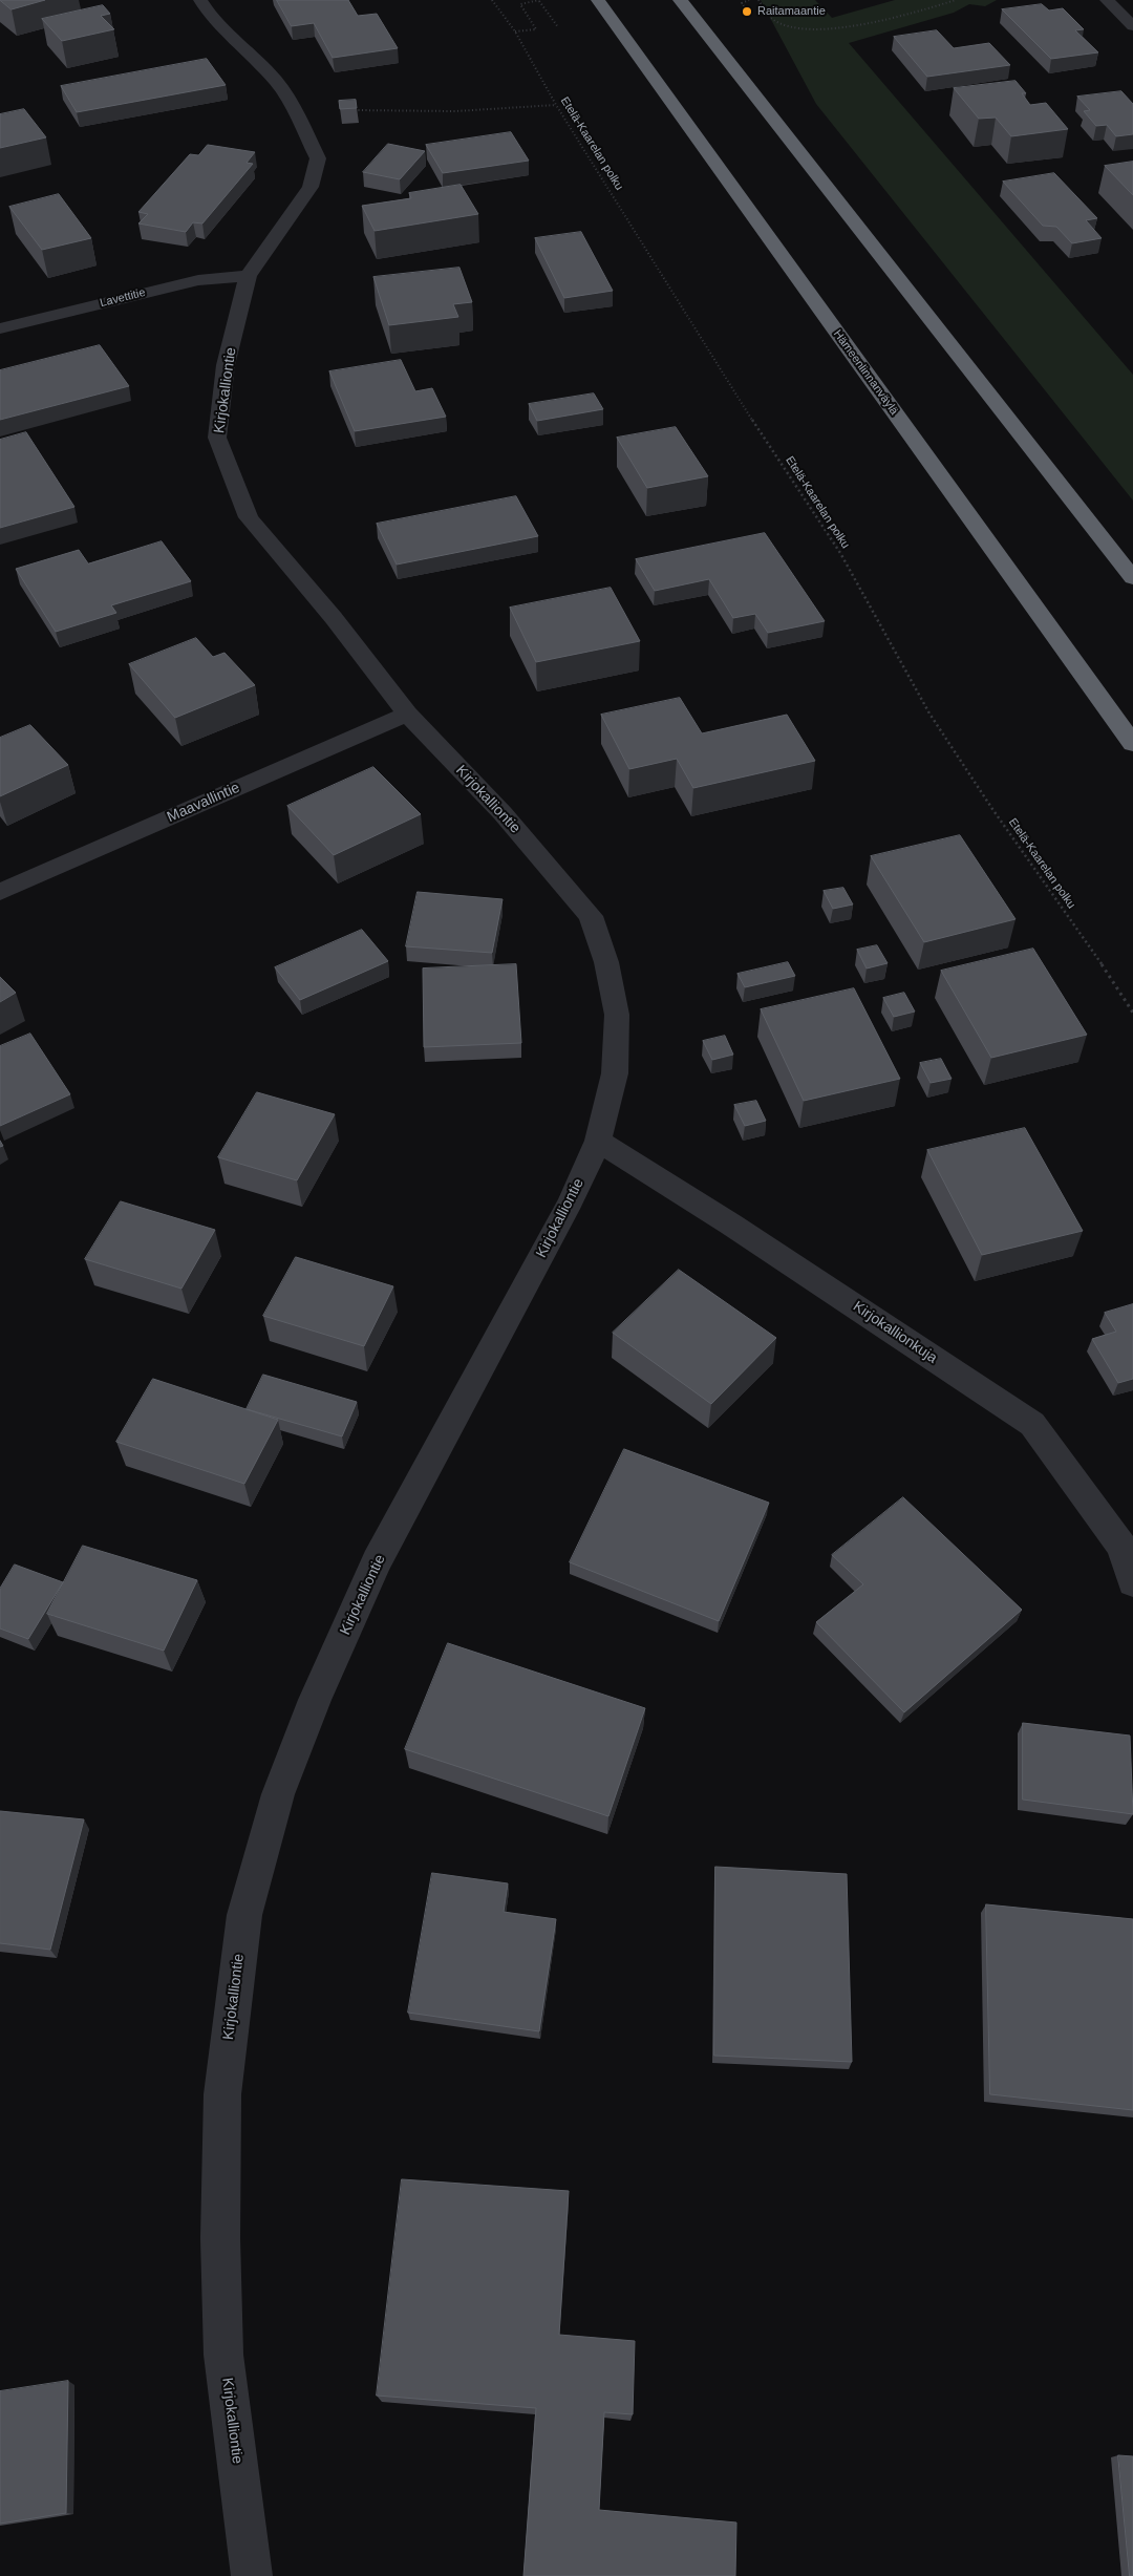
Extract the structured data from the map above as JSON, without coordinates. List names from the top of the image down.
{
  "streets": {
    "highway": ["Hämeenlinnanväylä"],
    "street": [
      "Lavettitie",
      "Kirjokalliontie",
      "Maavallintie",
      "Kirjokallionkuja"
    ],
    "path": ["Etelä-Kaarelan polku"]
  },
  "crossings": [
    ["Lavettitie", "Kirjokalliontie"],
    ["Kirjokalliontie", "Maavallintie"],
    ["Kirjokalliontie", "Kirjokallionkuja"]
  ],
  "places": ["Raitamaantie"]
}
